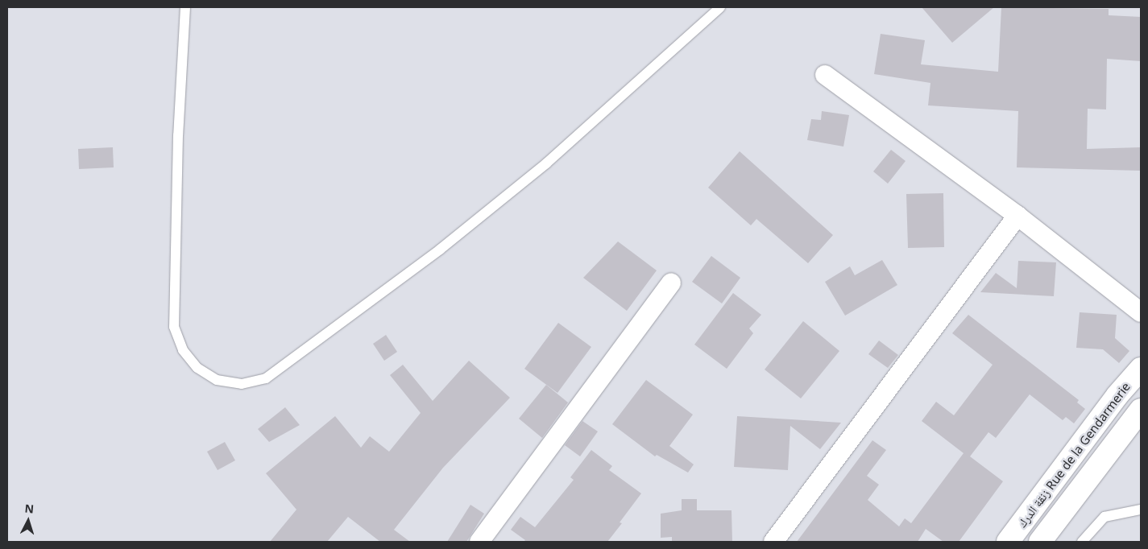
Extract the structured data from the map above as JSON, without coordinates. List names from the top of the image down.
{
  "streets": {
    "main road": ["زنقة الدرك Rue de la Gendarmerie"]
  },
  "north": "top"
}
